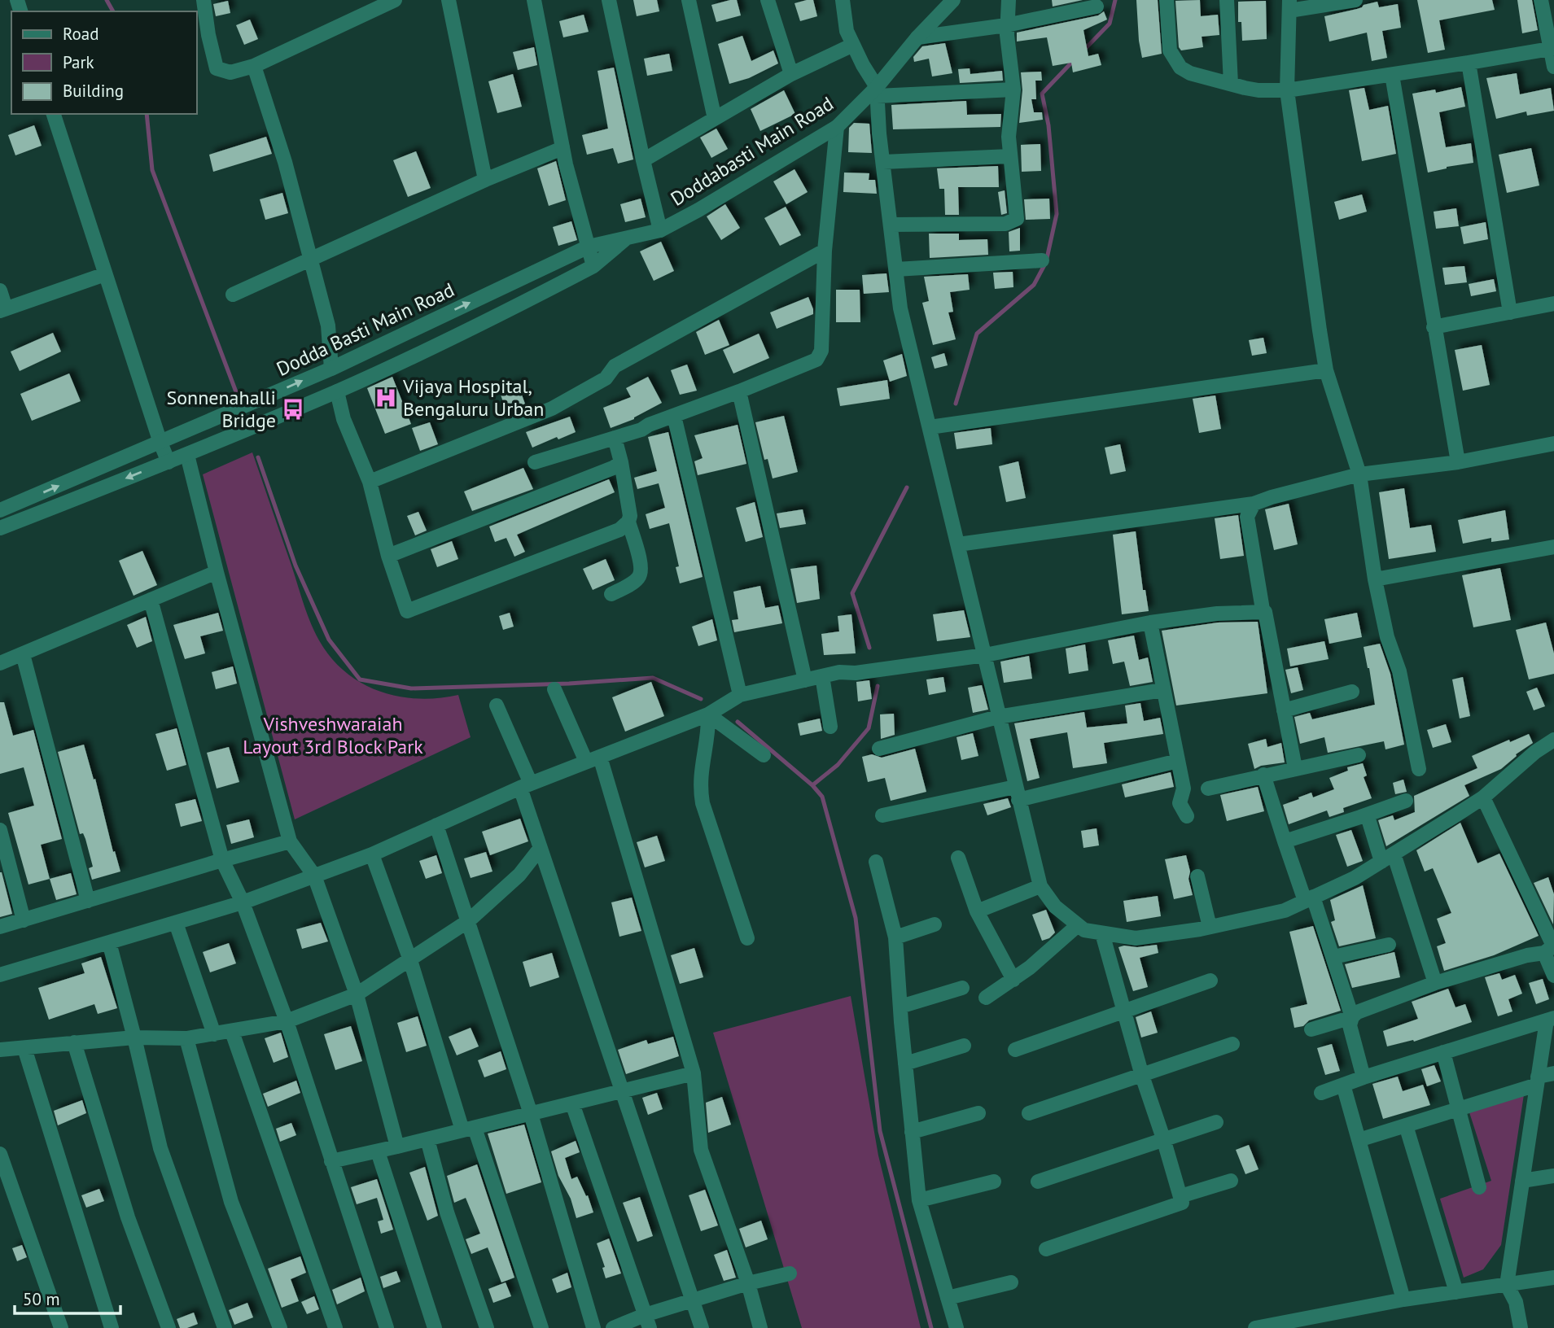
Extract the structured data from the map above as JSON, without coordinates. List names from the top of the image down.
{
  "streets": {
    "street": ["Doddabasti Main Road", "Dodda Basti Main Road"]
  },
  "crossings": [
    ["Doddabasti Main Road", "Dodda Basti Main Road"]
  ],
  "parks": ["Vishveshwaraiah Layout 3rd Block Park"],
  "places": {
    "hospital": ["Vijaya Hospital, Bengaluru Urban"],
    "bus stop": ["Sonnenahalli Bridge"]
  },
  "legend": ["Road", "Park", "Building"],
  "scale_bar": "50 m"
}
